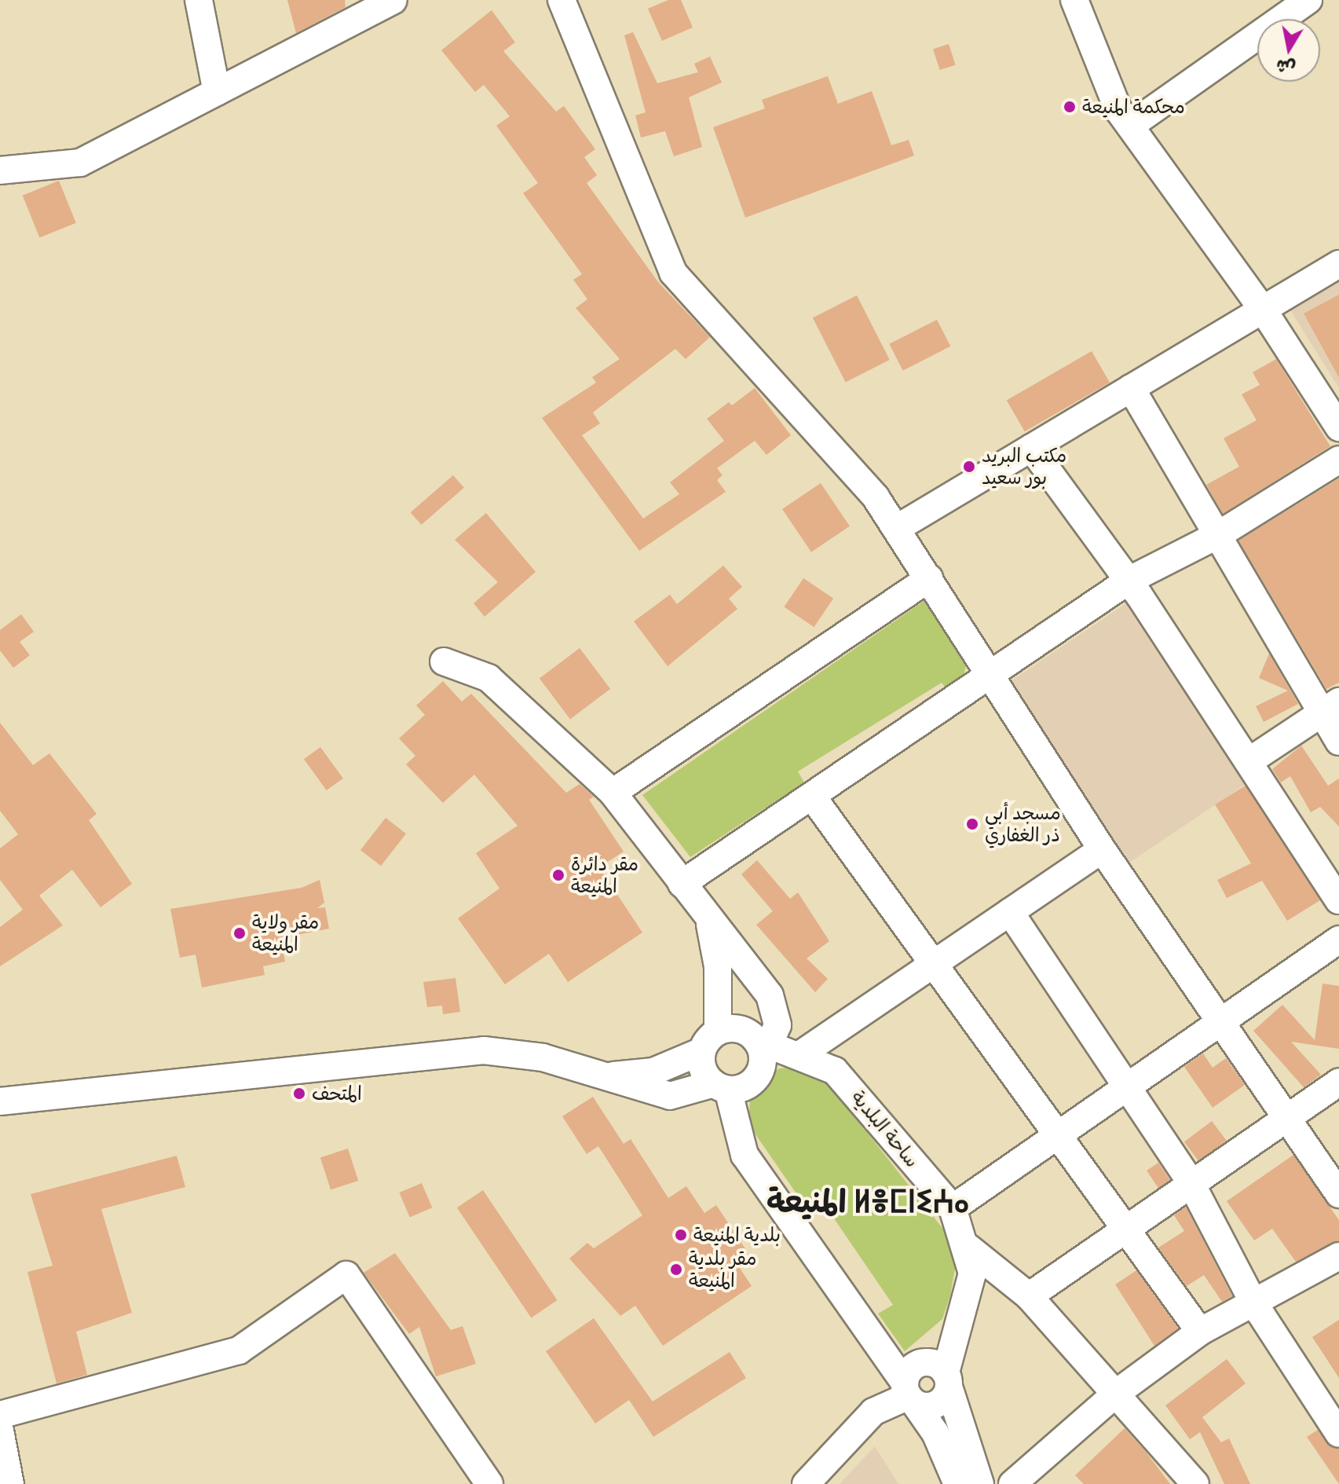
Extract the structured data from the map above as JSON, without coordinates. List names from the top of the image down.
{
  "streets": {
    "street": ["ساحة البلدية"]
  },
  "districts": ["المنيعة ⵍⴻⵎⵏⵉⵄⴰ"],
  "places": [
    "محكمة المنيعة",
    "مكتب البريد بور سعيد",
    "مسجد أبي ذر الغفاري",
    "مقر دائرة المنيعة",
    "مقر ولاية المنيعة",
    "المتحف",
    "بلدية المنيعة",
    "مقر بلدية المنيعة"
  ],
  "north": "bottom"
}
